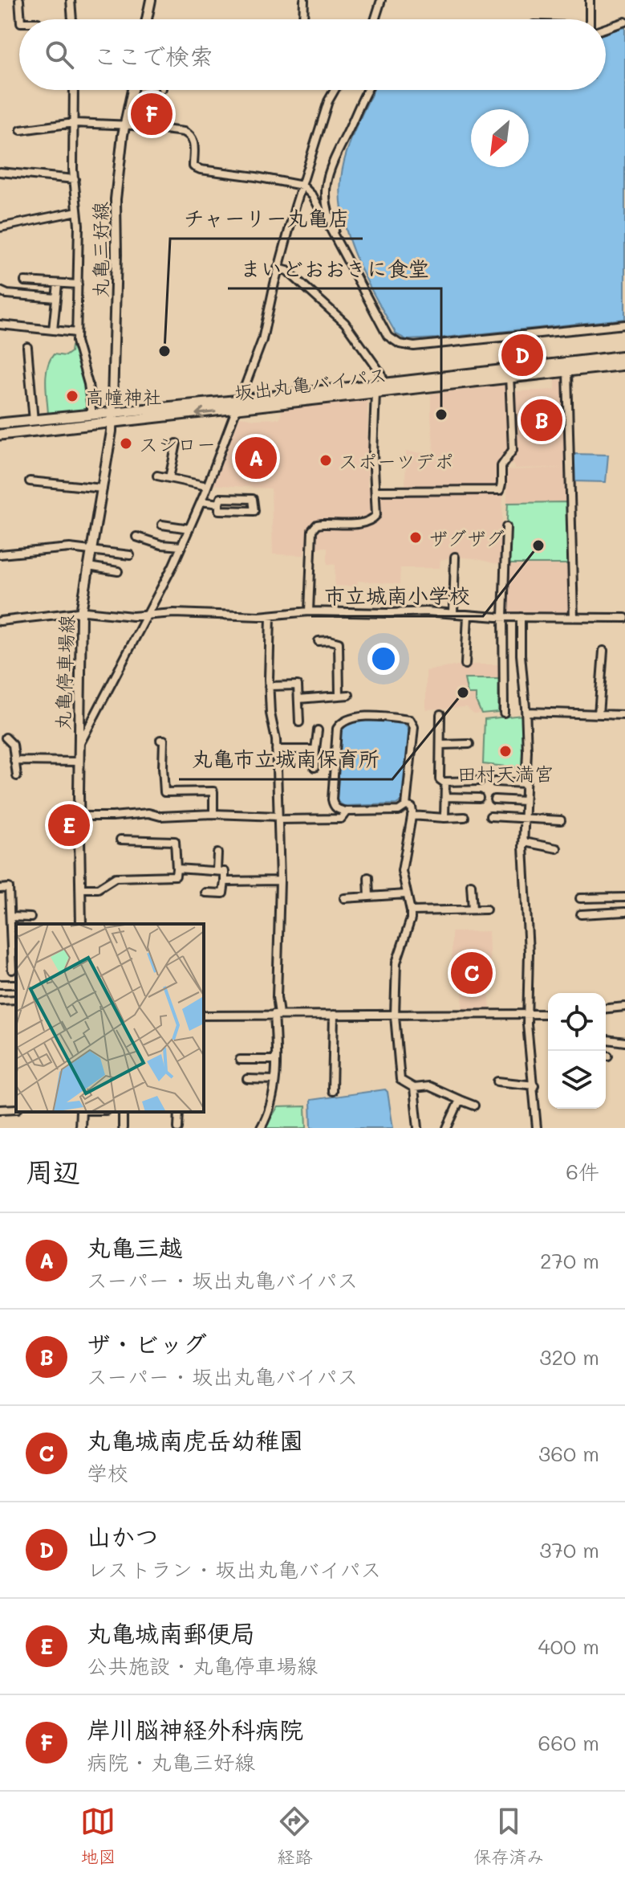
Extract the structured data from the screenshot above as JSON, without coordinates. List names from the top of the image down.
{
  "streets": {
    "highway": ["坂出丸亀バイパス"],
    "main road": ["丸亀三好線", "丸亀停車場線"]
  },
  "crossings": [
    ["丸亀三好線", "坂出丸亀バイパス"],
    ["丸亀三好線", "丸亀停車場線"],
    ["坂出丸亀バイパス", "丸亀停車場線"]
  ],
  "places": [
    "チャーリー丸亀店",
    "高幢神社",
    "まいどおおきに食堂",
    "スシロー",
    "スポーツデポ",
    "ザグザグ",
    "市立城南小学校",
    "丸亀市立城南保育所",
    "田村天満宮"
  ],
  "north": "bottom left",
  "page": {
    "search": "ここで検索",
    "pins": [
      "F",
      "D",
      "B",
      "A",
      "E",
      "C"
    ],
    "heading": ["周辺", "6件"],
    "list": [
      {
        "mark": "A",
        "name": "丸亀三越",
        "note": "スーパー · 坂出丸亀バイパス",
        "value": "270 m"
      },
      {
        "mark": "B",
        "name": "ザ・ビッグ",
        "note": "スーパー · 坂出丸亀バイパス",
        "value": "320 m"
      },
      {
        "mark": "C",
        "name": "丸亀城南虎岳幼稚園",
        "note": "学校",
        "value": "360 m"
      },
      {
        "mark": "D",
        "name": "山かつ",
        "note": "レストラン · 坂出丸亀バイパス",
        "value": "370 m"
      },
      {
        "mark": "E",
        "name": "丸亀城南郵便局",
        "note": "公共施設 · 丸亀停車場線",
        "value": "400 m"
      },
      {
        "mark": "F",
        "name": "岸川脳神経外科病院",
        "note": "病院 · 丸亀三好線",
        "value": "660 m"
      }
    ],
    "nav": ["地図", "経路", "保存済み"]
  }
}
